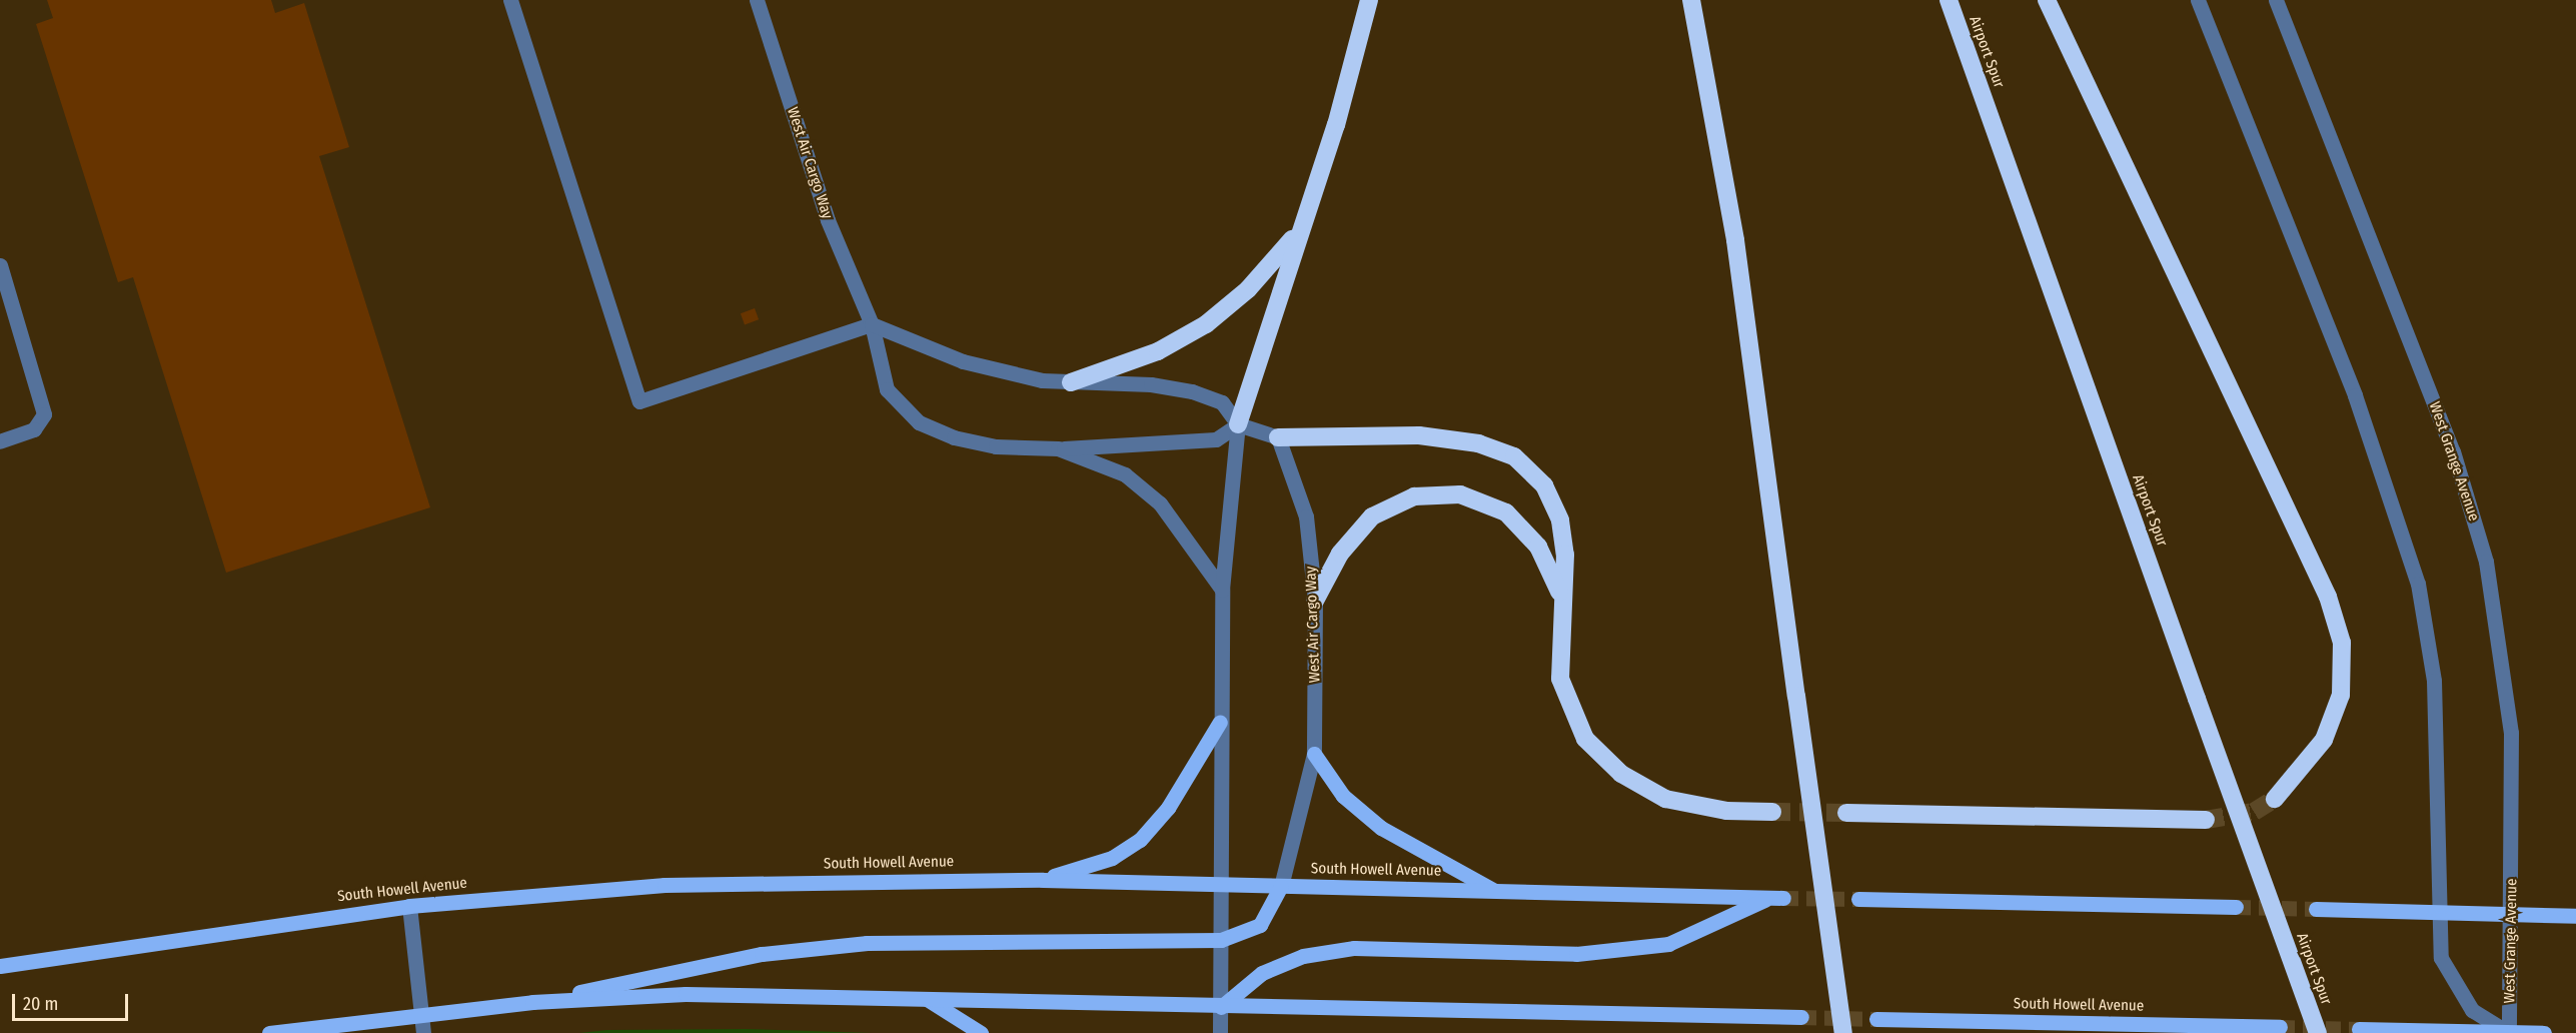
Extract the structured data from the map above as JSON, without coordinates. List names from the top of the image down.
{
  "streets": {
    "highway": ["Airport Spur"],
    "main road": ["South Howell Avenue"],
    "street": ["West Air Cargo Way", "West Grange Avenue"]
  },
  "crossings": [
    ["West Air Cargo Way", "South Howell Avenue"]
  ],
  "scale_bar": "20 m"
}
